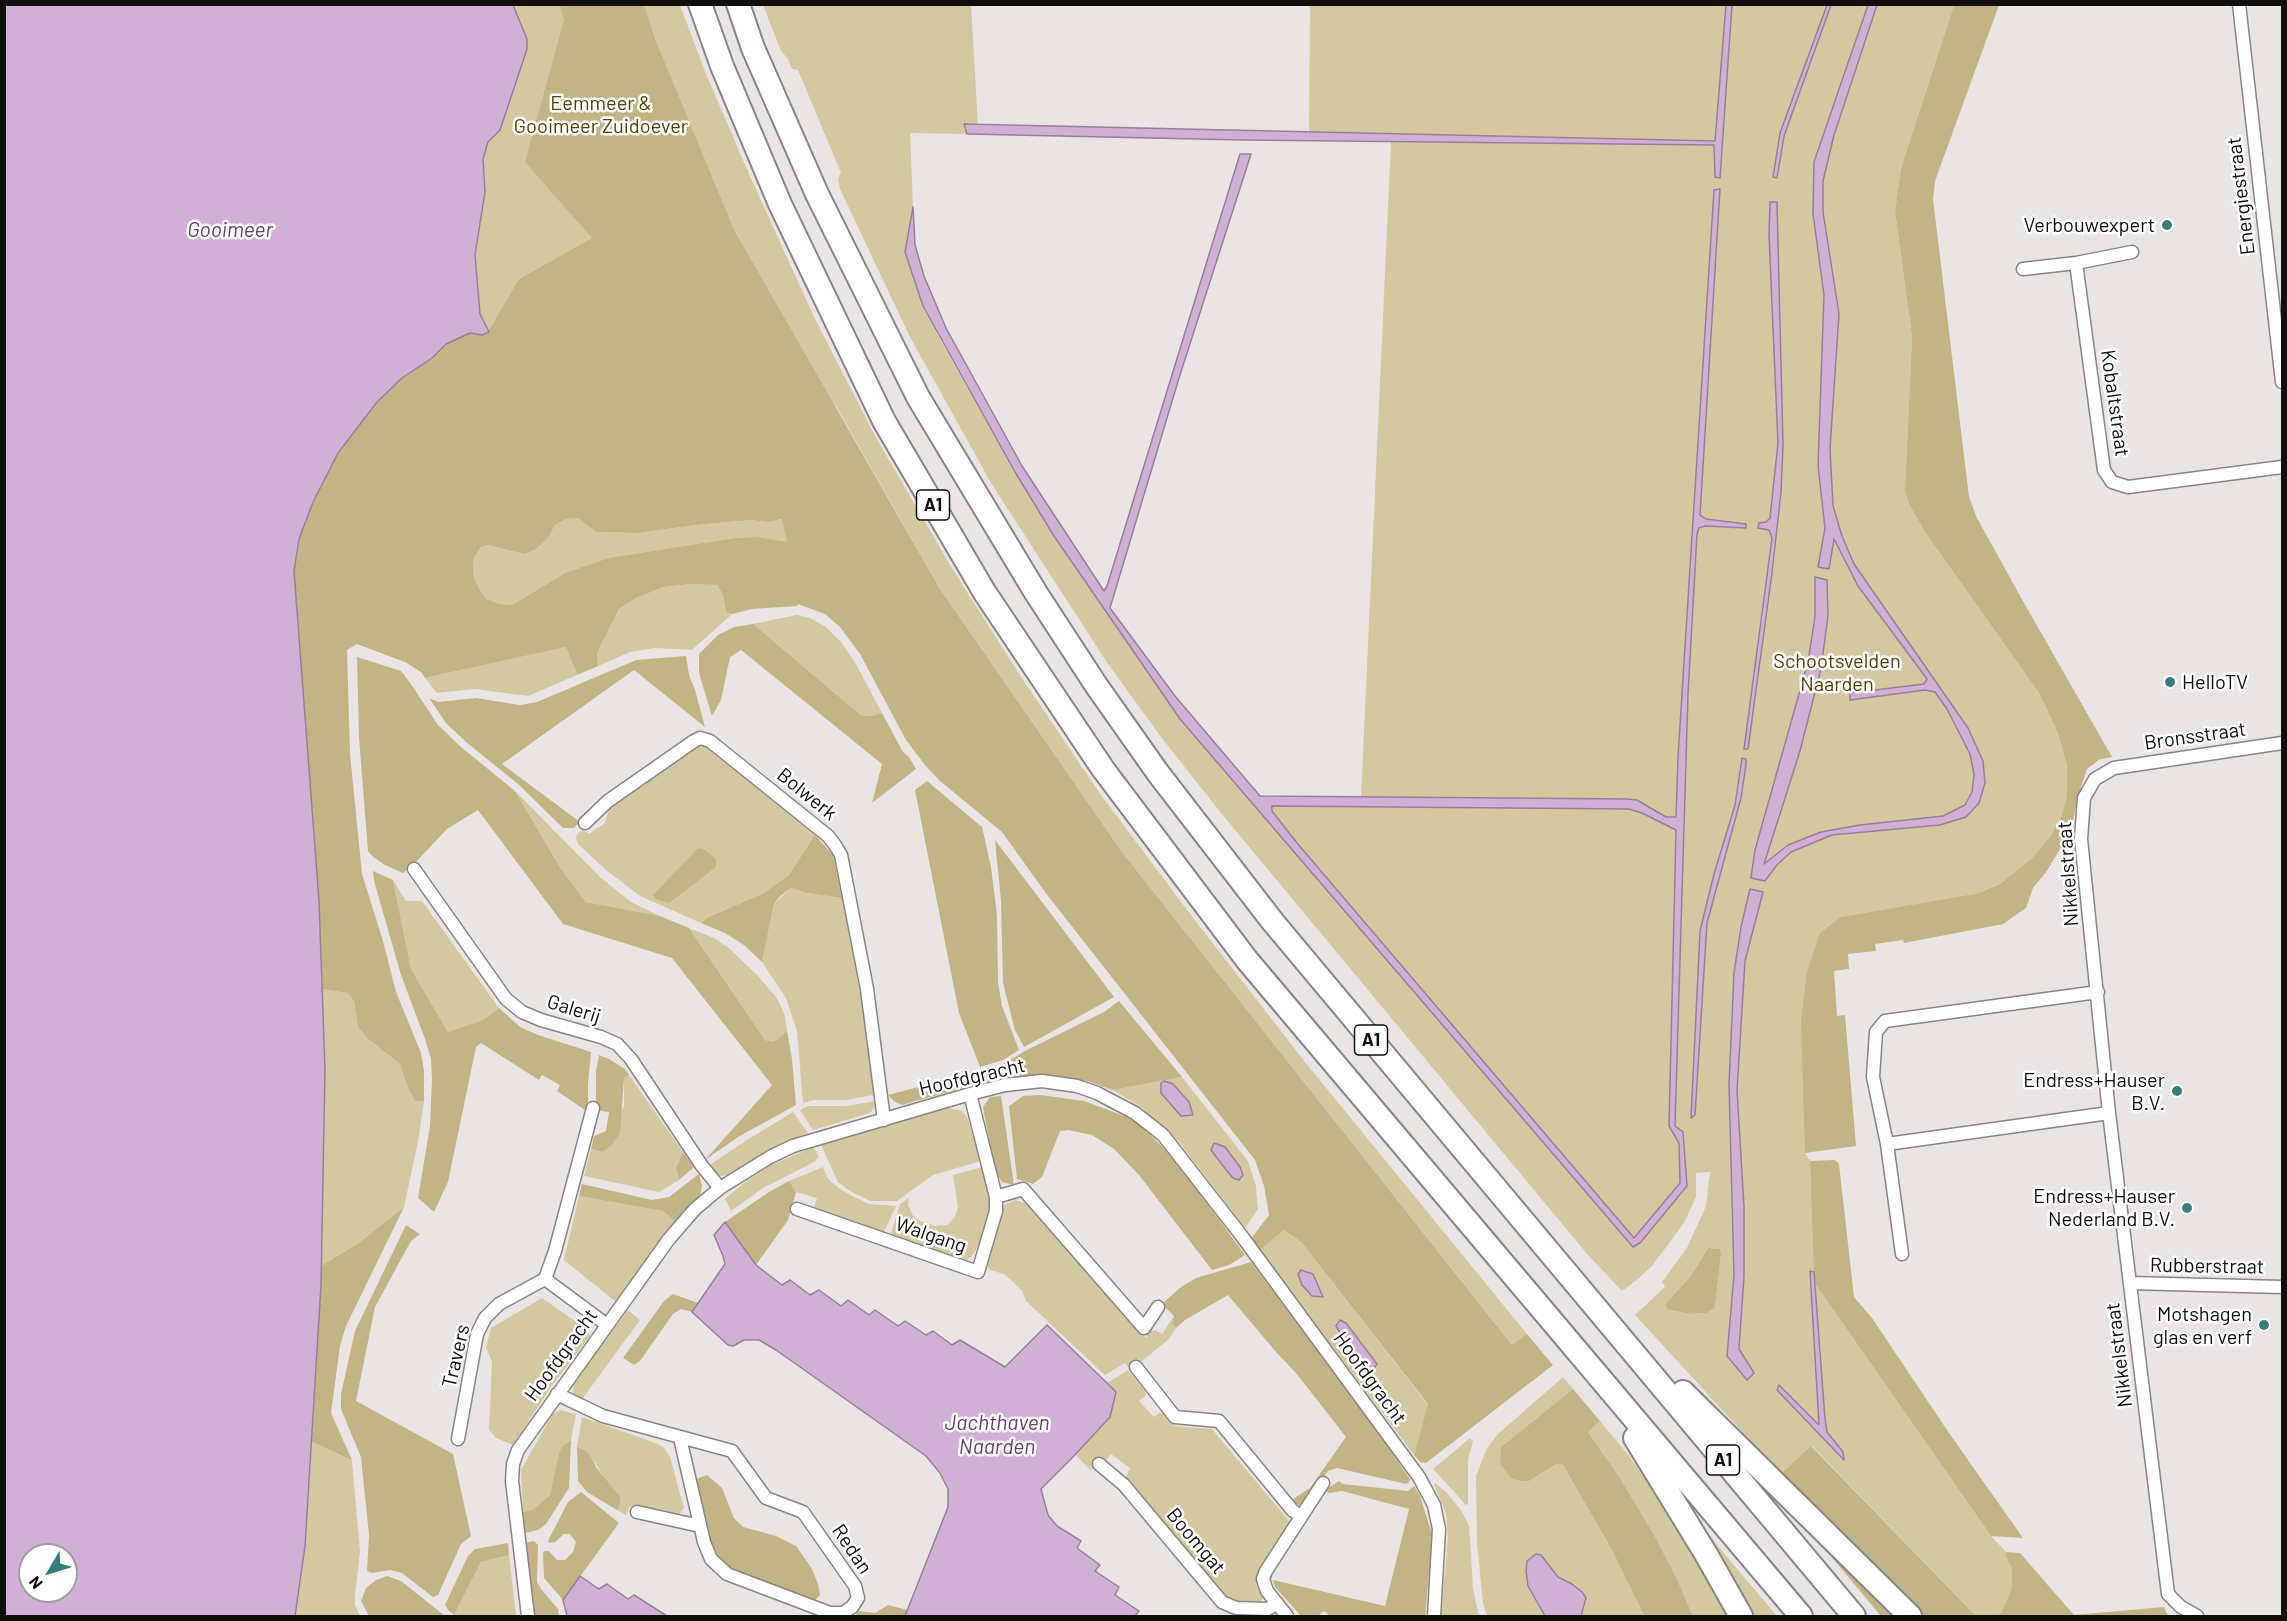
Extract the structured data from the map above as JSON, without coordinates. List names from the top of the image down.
{
  "streets": {
    "highway": ["A1"],
    "street": [
      "Energiestraat",
      "Kobaltstraat",
      "Bronsstraat",
      "Bolwerk",
      "Nikkelstraat",
      "Galerij",
      "Hoofdgracht",
      "Walgang",
      "Rubberstraat",
      "Travers",
      "Boomgat",
      "Redan"
    ]
  },
  "crossings": [
    ["Bronsstraat", "Nikkelstraat"],
    ["Bolwerk", "Hoofdgracht"],
    ["Nikkelstraat", "Rubberstraat"],
    ["Galerij", "Hoofdgracht"],
    ["Hoofdgracht", "Walgang"],
    ["Hoofdgracht", "Redan"]
  ],
  "water": ["Gooimeer", "Jachthaven Naarden"],
  "parks": ["Eemmeer & Gooimeer Zuidoever", "Schootsvelden Naarden"],
  "places": [
    "Verbouwexpert",
    "HelloTV",
    "Endress+Hauser B.V.",
    "Endress+Hauser Nederland B.V.",
    "Motshagen glas en verf"
  ],
  "north": "bottom left"
}
